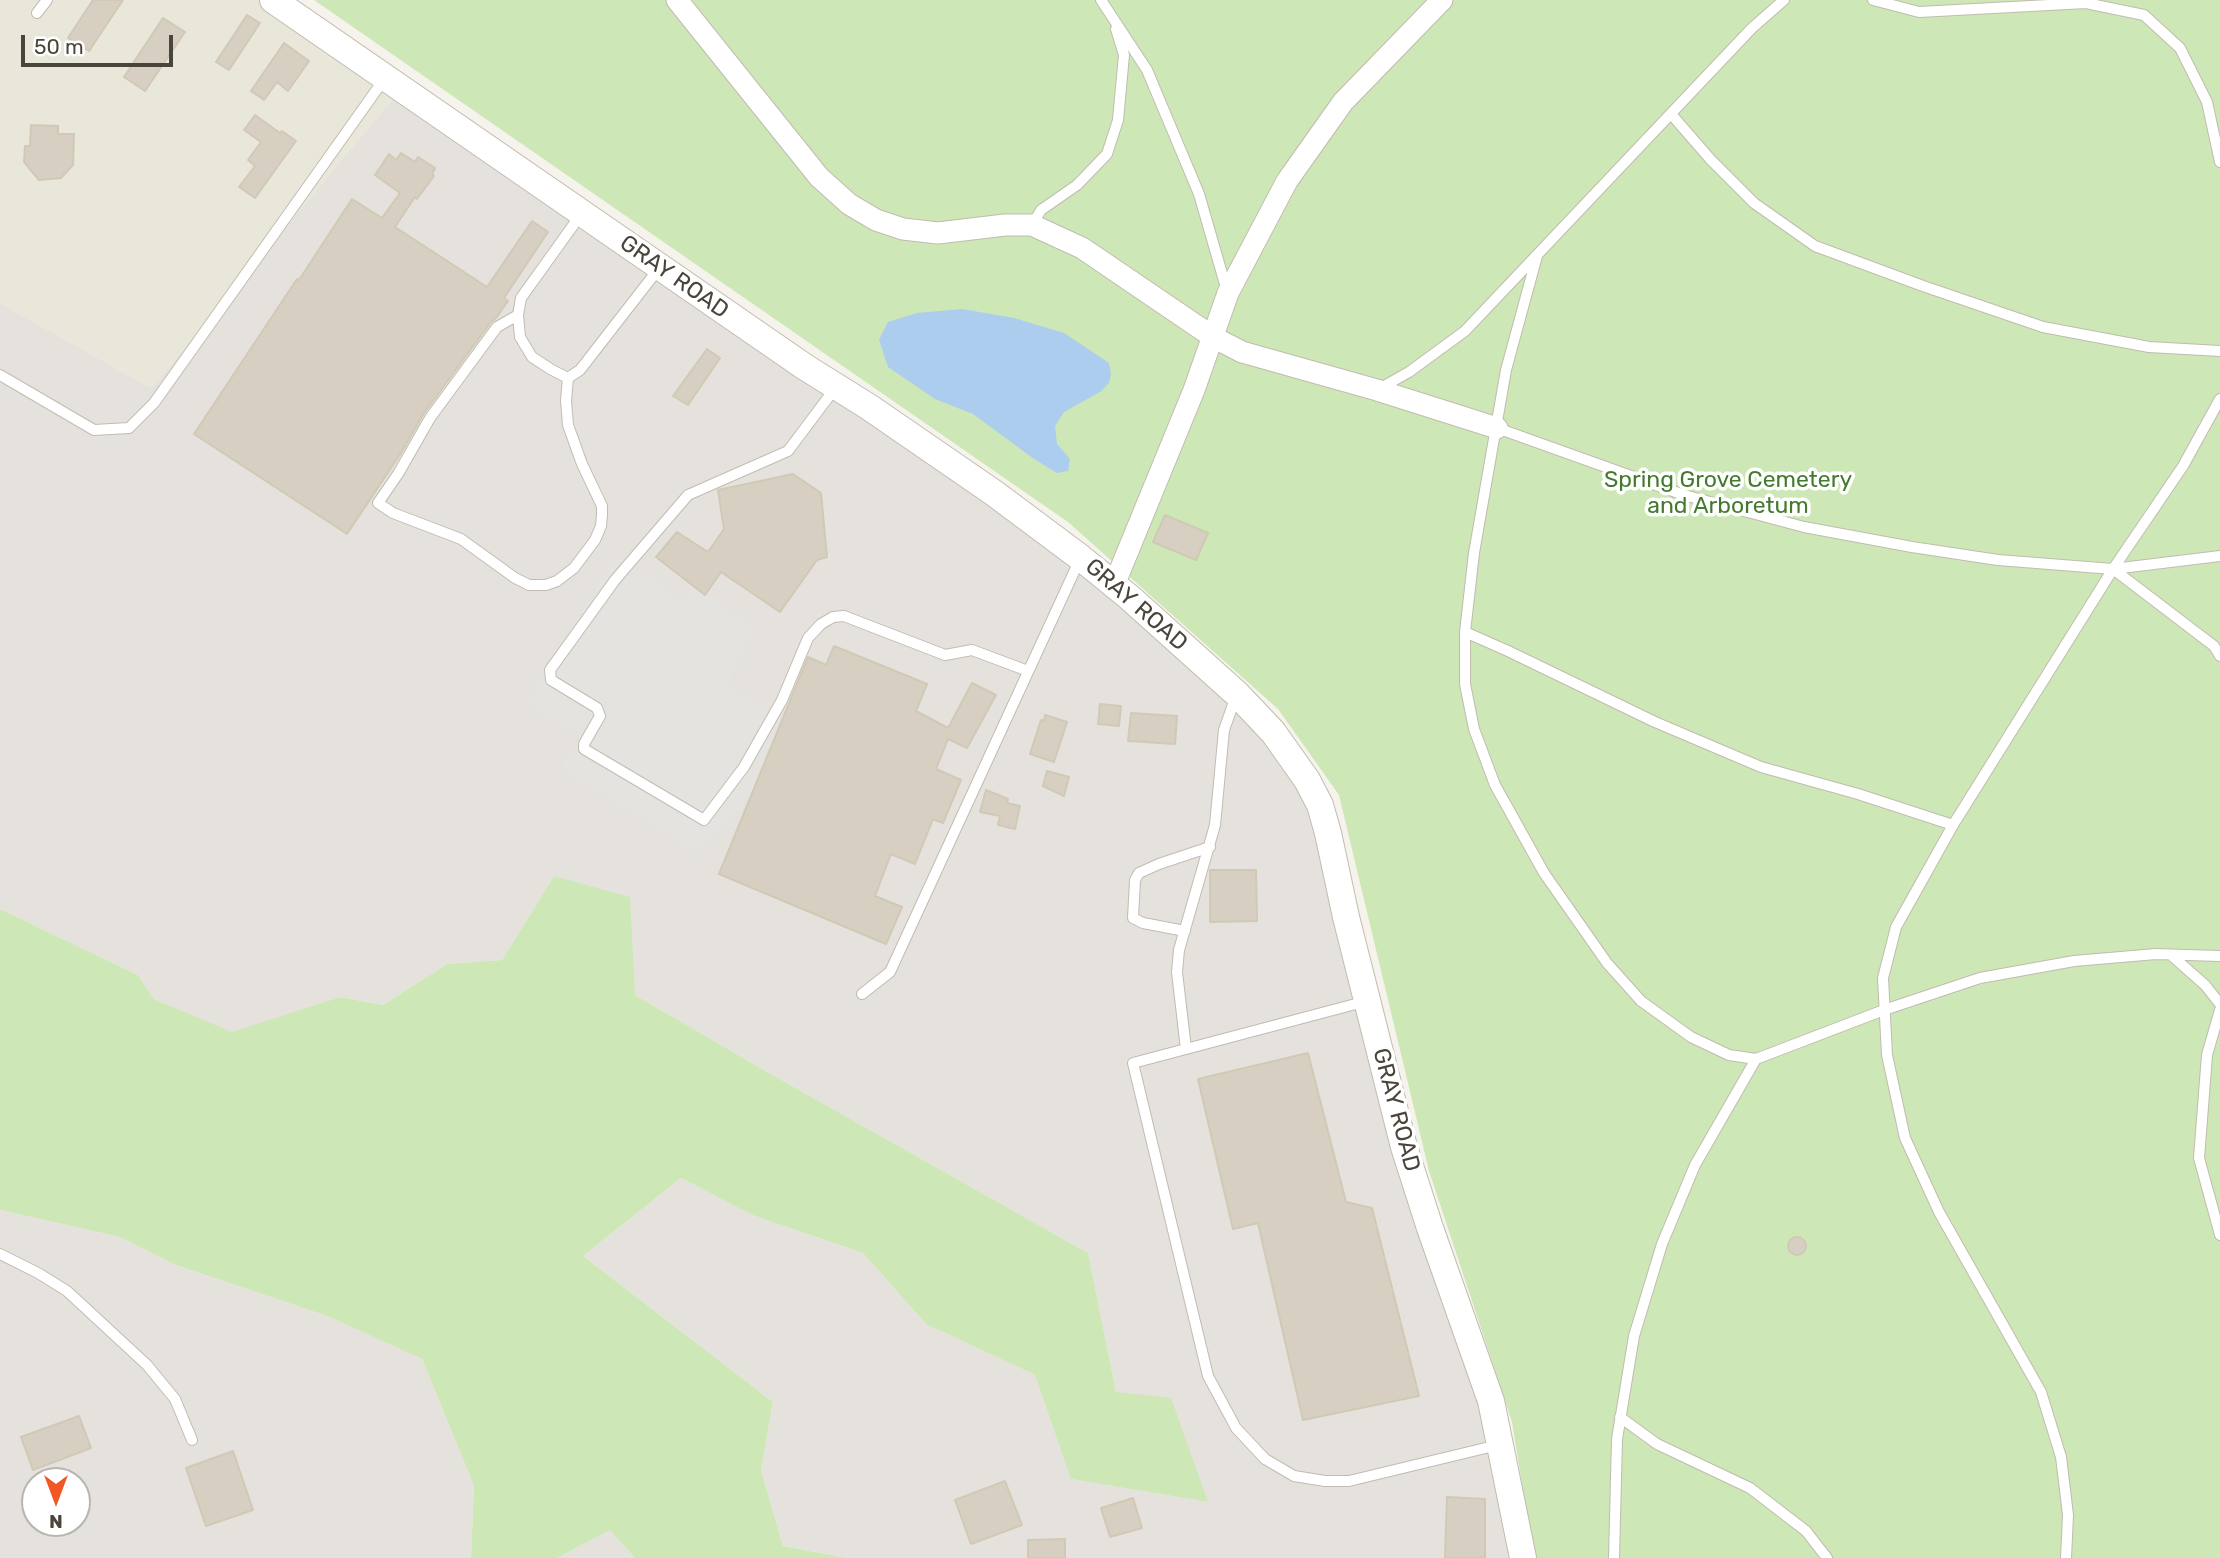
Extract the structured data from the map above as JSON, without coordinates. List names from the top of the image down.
{
  "streets": {
    "street": ["GRAY ROAD"]
  },
  "parks": ["Spring Grove Cemetery and Arboretum"],
  "scale_bar": "50 m",
  "north": "bottom"
}
